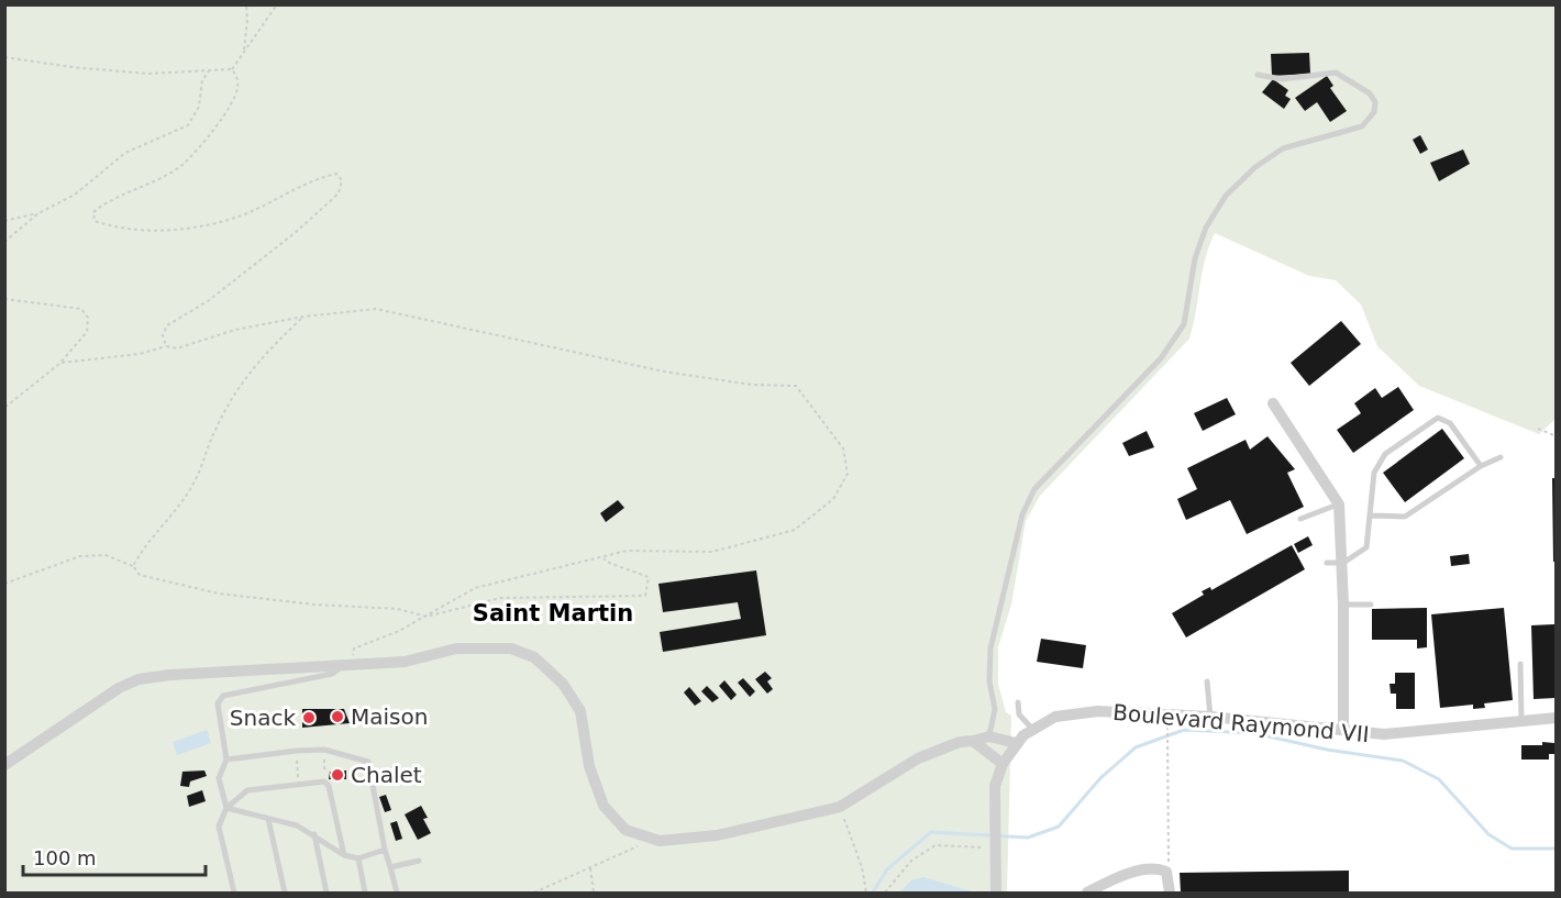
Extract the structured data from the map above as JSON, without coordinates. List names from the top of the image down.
{
  "streets": {
    "street": ["Boulevard Raymond VII"]
  },
  "districts": ["Saint Martin"],
  "places": ["Maison", "Snack", "Chalet"],
  "scale_bar": "100 m"
}
